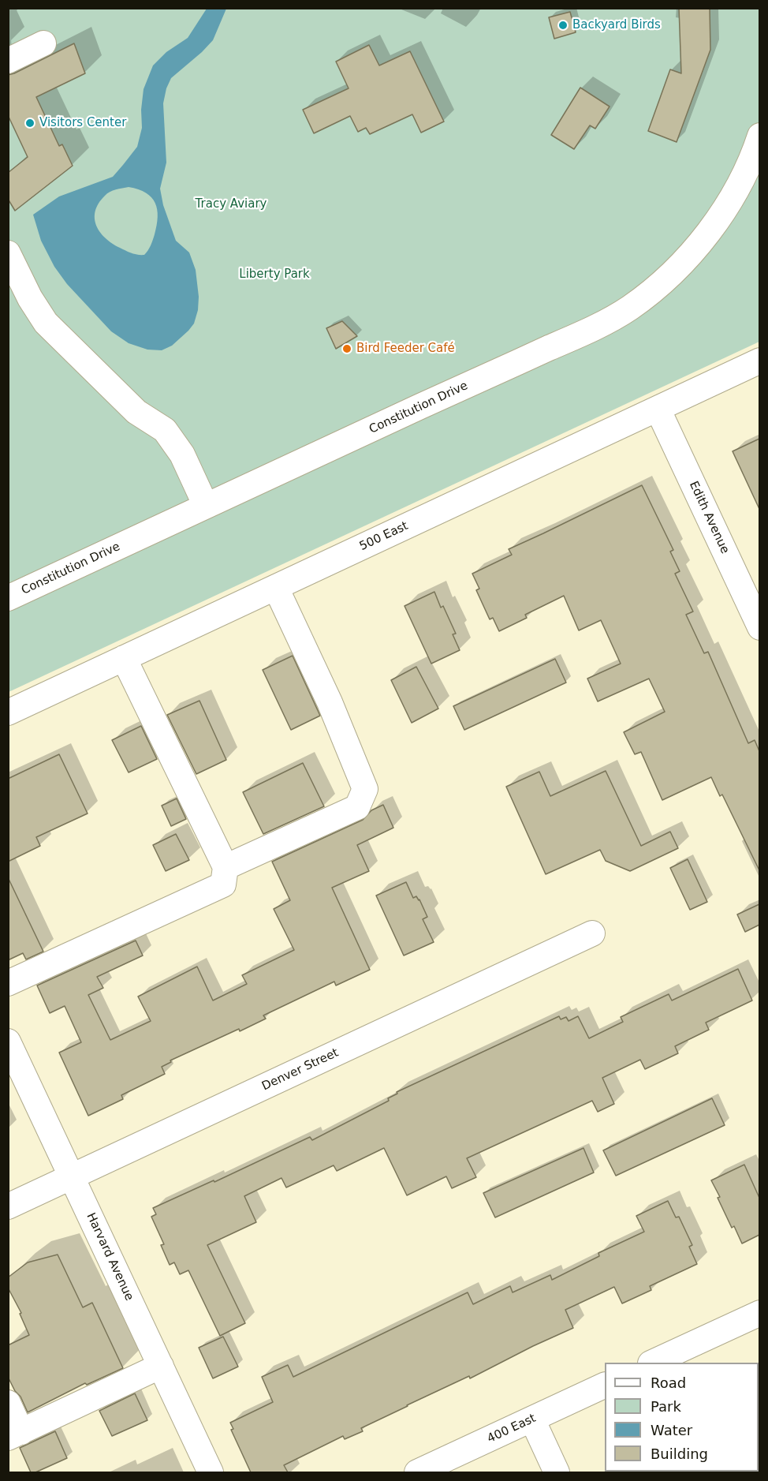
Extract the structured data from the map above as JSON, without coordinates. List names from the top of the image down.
{
  "streets": {
    "street": [
      "Constitution Drive",
      "Edith Avenue",
      "500 East",
      "Denver Street",
      "Harvard Avenue",
      "400 East"
    ]
  },
  "crossings": [
    ["Edith Avenue", "500 East"],
    ["Denver Street", "Harvard Avenue"]
  ],
  "parks": ["Tracy Aviary", "Liberty Park"],
  "places": ["Backyard Birds", "Visitors Center", "Bird Feeder Café"],
  "legend": [
    "Road",
    "Park",
    "Water",
    "Building"
  ]
}
